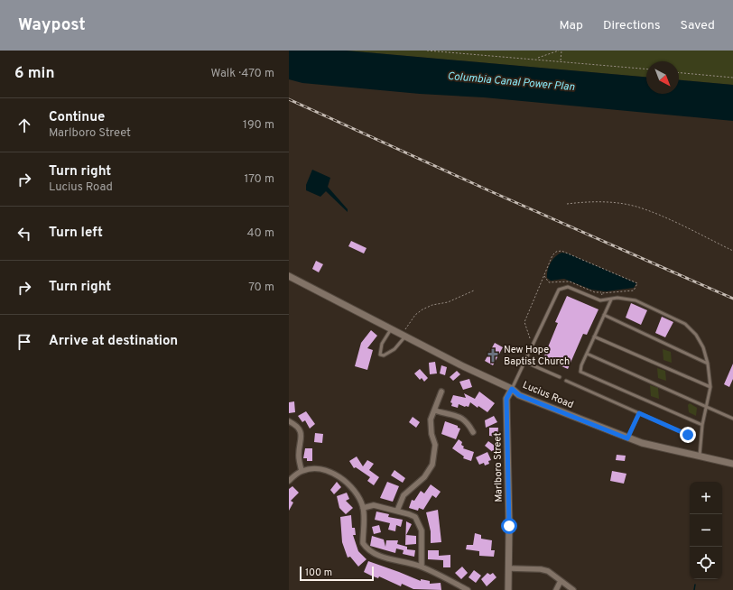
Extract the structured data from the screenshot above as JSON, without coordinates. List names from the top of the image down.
{
  "streets": {
    "street": ["Lucius Road", "Marlboro Street"]
  },
  "crossings": [
    ["Lucius Road", "Marlboro Street"]
  ],
  "water": ["Columbia Canal Power Plan"],
  "places": {
    "church": ["New Hope Baptist Church"]
  },
  "scale_bar": "100 m",
  "north": "bottom right",
  "page": {
    "header": "Waypost",
    "nav": ["Map", "Directions", "Saved"],
    "heading": ["6 min", "Walk · 470 m"],
    "list": [
      ["Continue", "Marlboro Street", "190 m"],
      ["Turn right", "Lucius Road", "170 m"],
      ["Turn left", "40 m"],
      ["Turn right", "70 m"],
      "Arrive at destination"
    ],
    "map_buttons": ["+", "−"],
    "scale": "100 m"
  }
}
